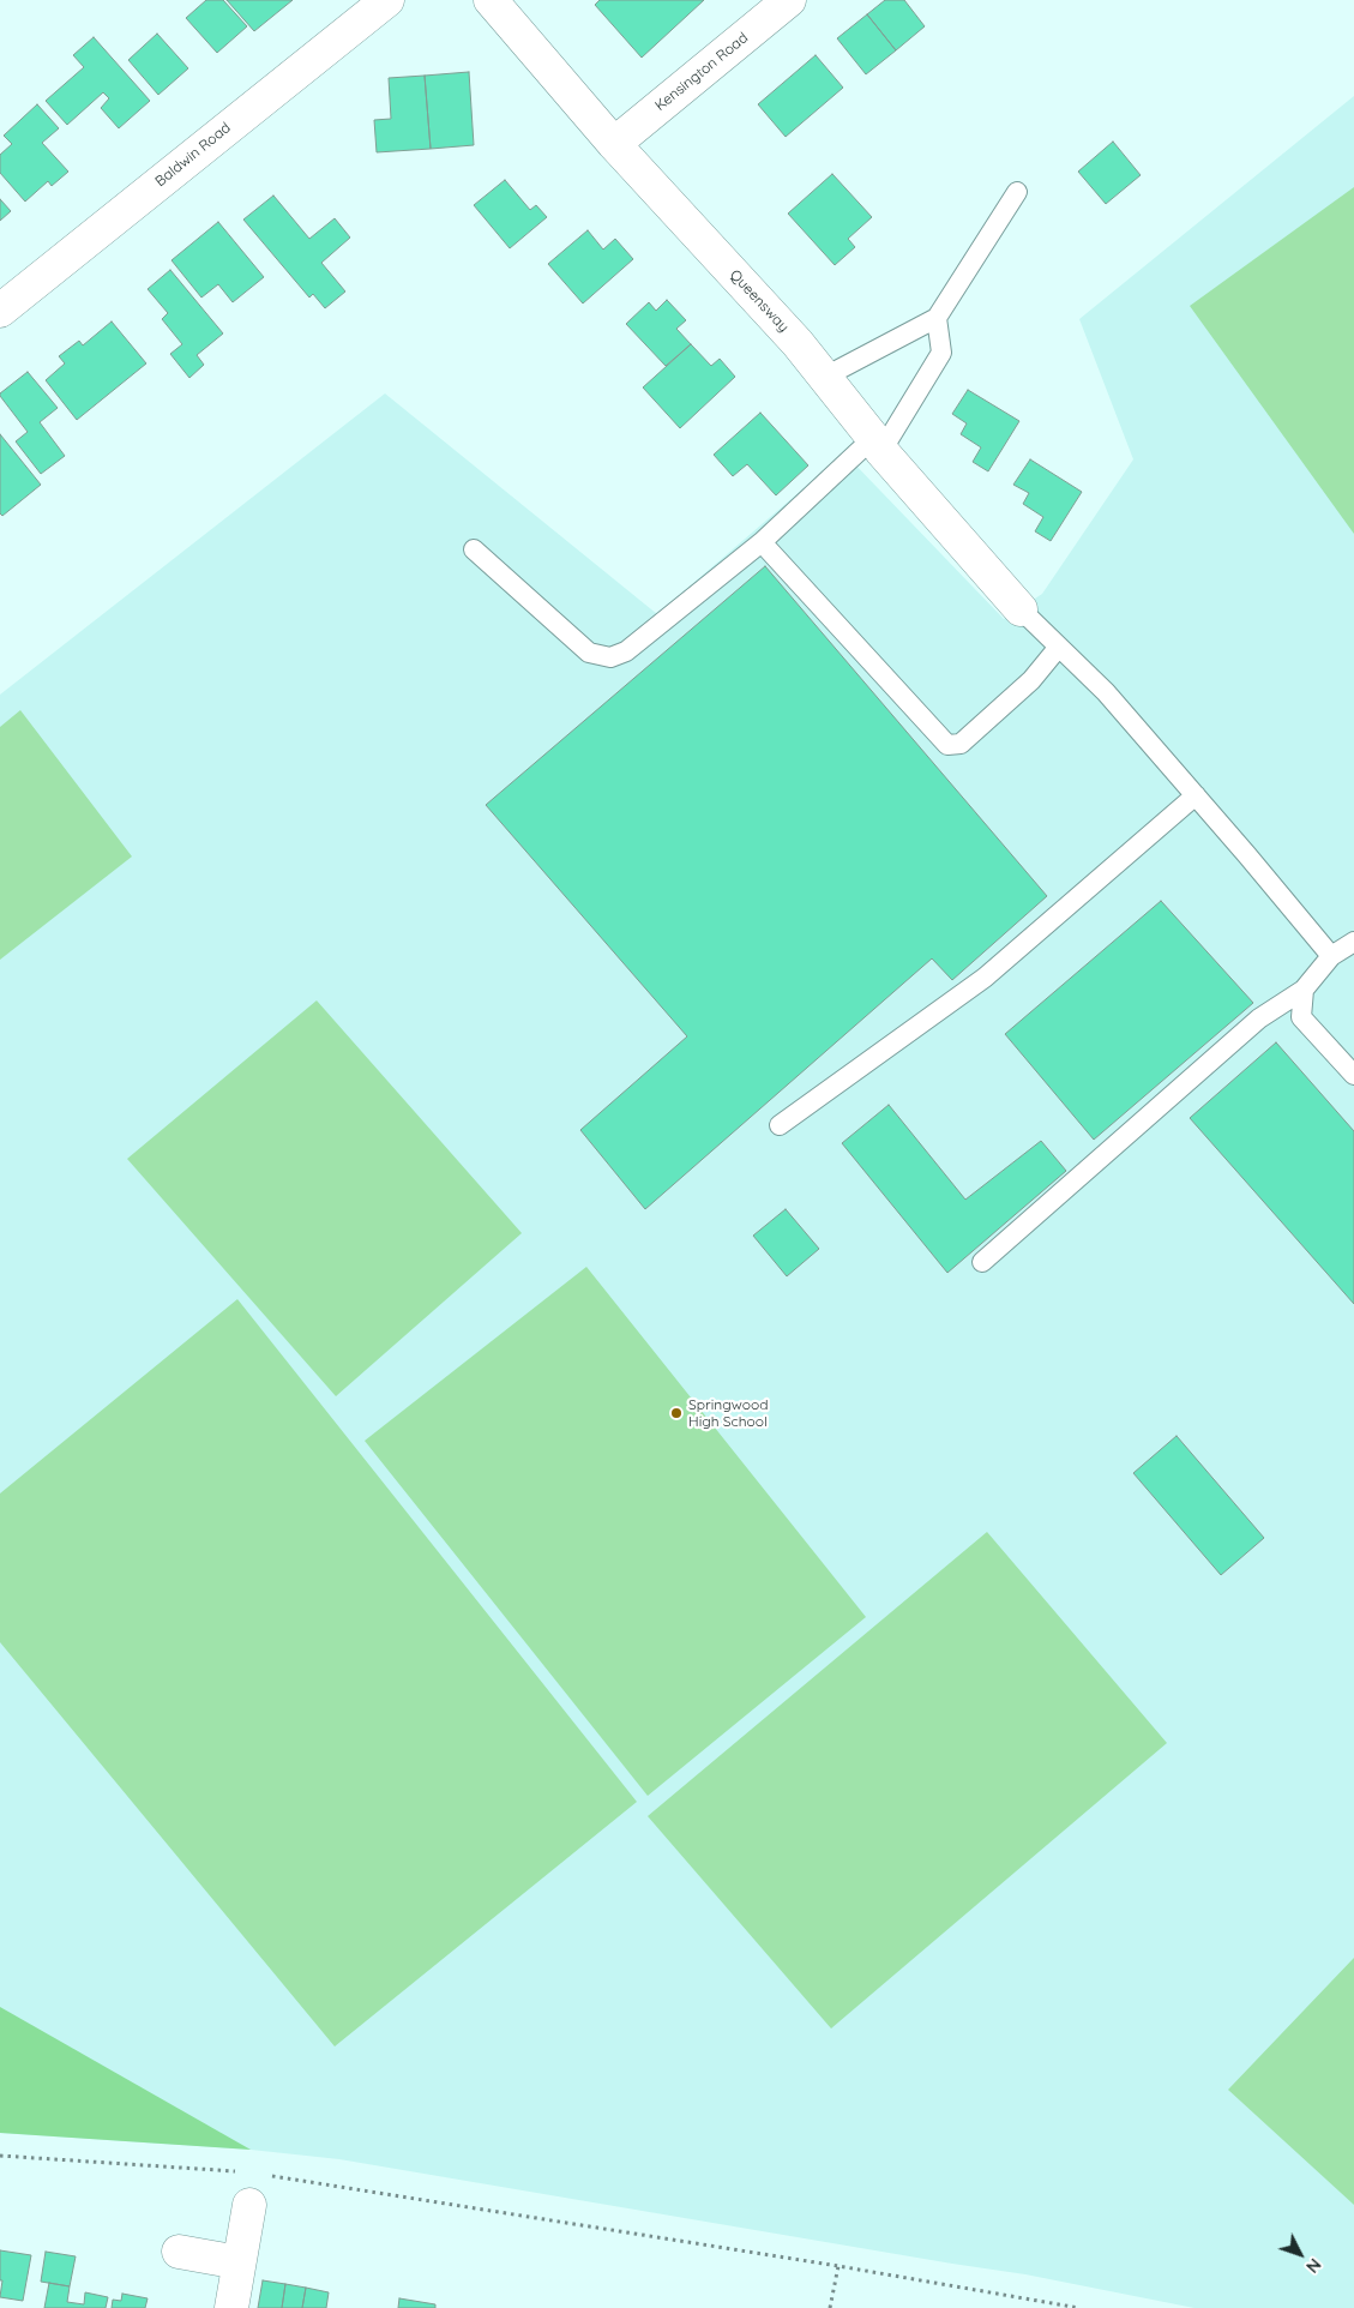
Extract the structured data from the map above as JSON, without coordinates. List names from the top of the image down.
{
  "streets": {
    "street": ["Kensington Road", "Baldwin Road", "Queensway"]
  },
  "crossings": [
    ["Kensington Road", "Queensway"]
  ],
  "places": ["Springwood High School"],
  "north": "bottom right"
}
